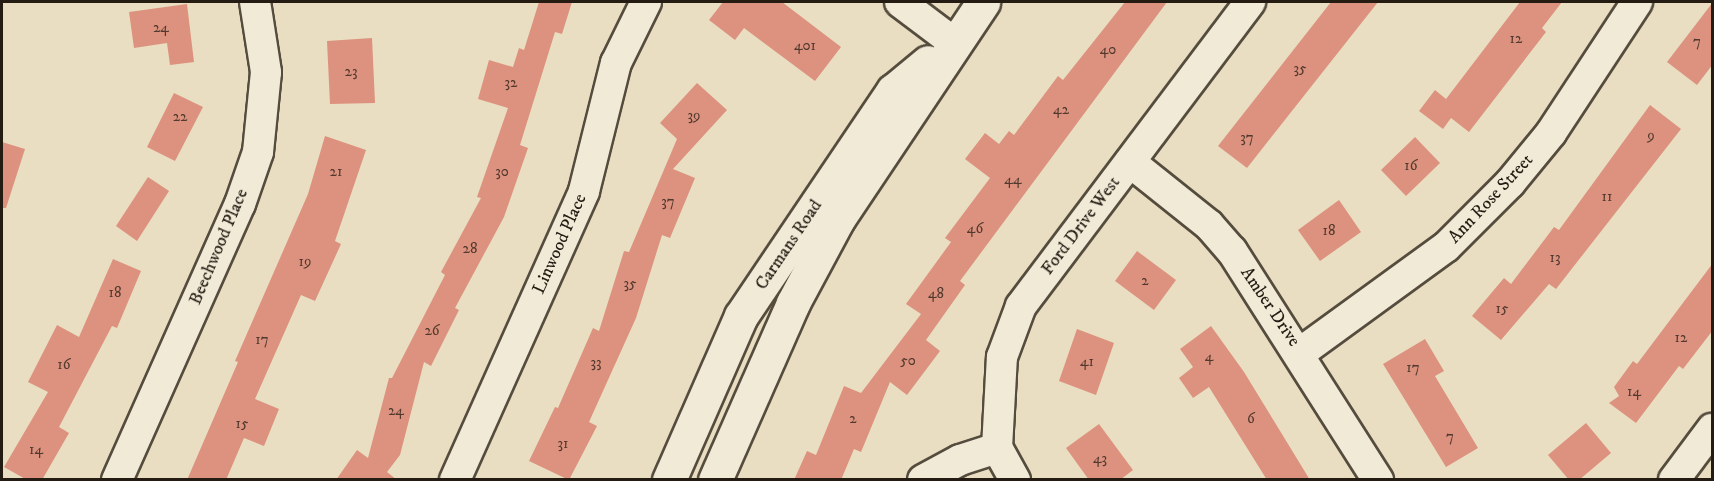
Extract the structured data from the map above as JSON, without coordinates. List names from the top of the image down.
{
  "streets": {
    "street": [
      "Ann Rose Street",
      "Ford Drive West",
      "Linwood Place",
      "Carmans Road",
      "Beechwood Place",
      "Amber Drive"
    ]
  },
  "crossings": [
    ["Ann Rose Street", "Amber Drive"],
    ["Ford Drive West", "Amber Drive"]
  ],
  "house_numbers": [
    "24",
    "12",
    "7",
    "401",
    "40",
    "35",
    "23",
    "32",
    "42",
    "39",
    "22",
    "9",
    "37",
    "16",
    "21",
    "30",
    "44",
    "11",
    "37",
    "46",
    "18",
    "28",
    "13",
    "19",
    "2",
    "35",
    "18",
    "48",
    "15",
    "26",
    "12",
    "17",
    "4",
    "50",
    "41",
    "33",
    "16",
    "17",
    "14",
    "24",
    "2",
    "6",
    "15",
    "7",
    "31",
    "14",
    "43"
  ]
}
